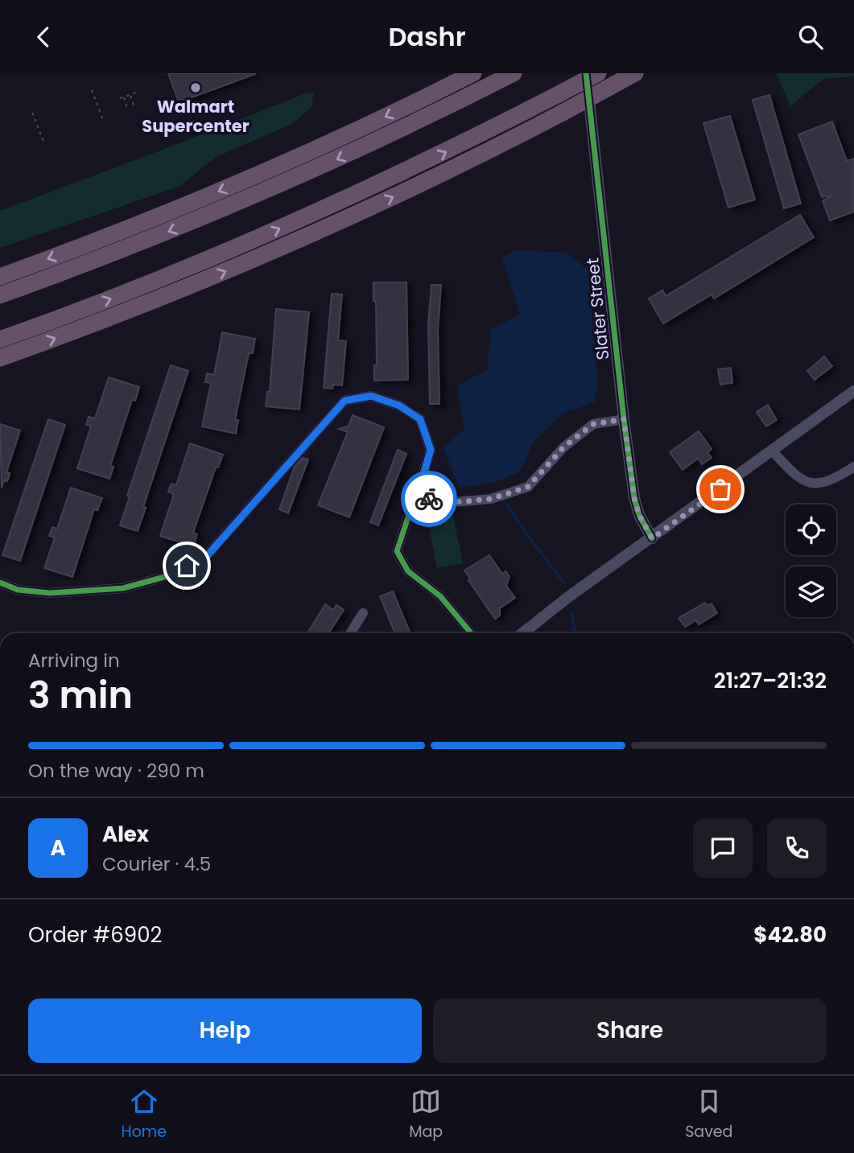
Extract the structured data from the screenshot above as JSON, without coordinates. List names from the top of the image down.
{
  "streets": {
    "street": ["Slater Street"]
  },
  "places": ["Walmart Supercenter"],
  "page": {
    "header": "Dashr",
    "heading": ["3 min", "Arriving in", "21:27–21:32"],
    "panel": [
      "Alex",
      "Courier · 4.5",
      "Order #6902",
      "$42.80"
    ],
    "bar": "On the way · 290 m",
    "round": "A",
    "buttons": ["Help", "Share"],
    "tabs": ["Home", "Map", "Saved"]
  }
}
